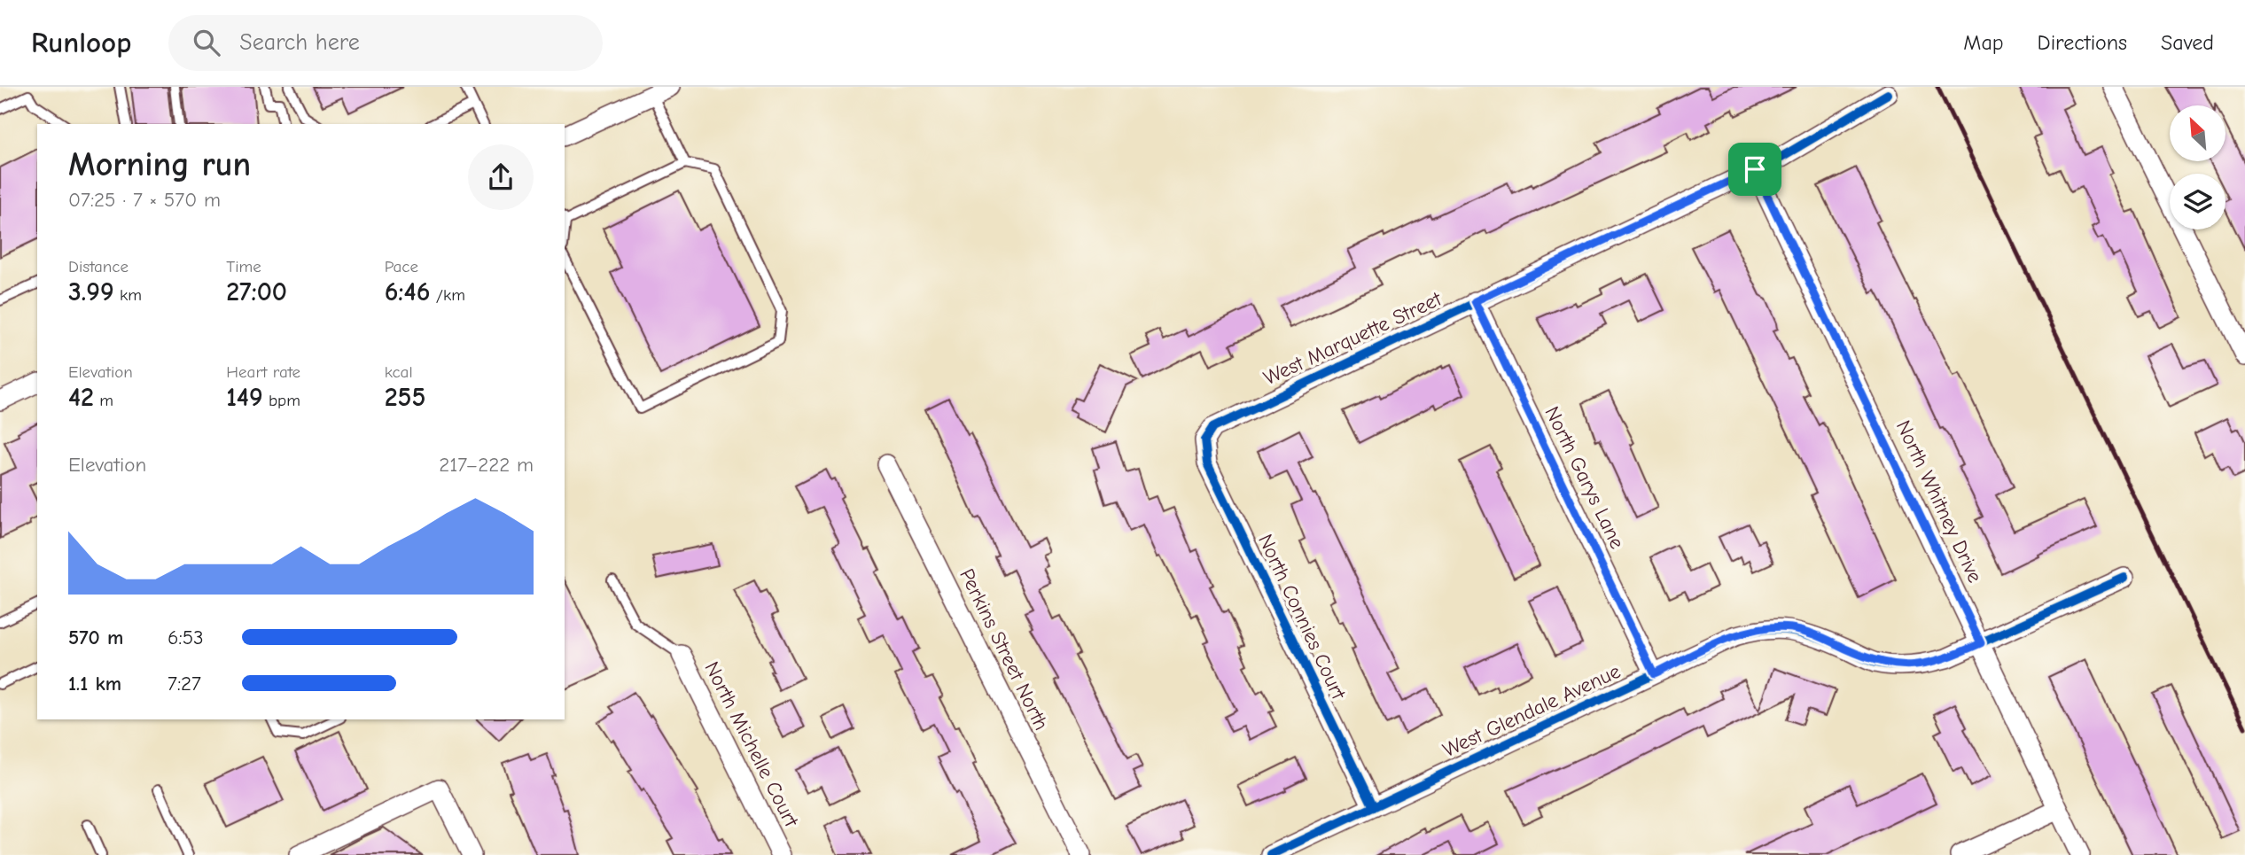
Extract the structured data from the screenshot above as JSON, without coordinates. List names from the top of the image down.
{
  "streets": {
    "street": [
      "West Marquette Street",
      "North Garys Lane",
      "North Whitney Drive",
      "North Connies Court",
      "Perkins Street North",
      "West Glendale Avenue",
      "North Michelle Court"
    ]
  },
  "crossings": [
    ["West Marquette Street", "North Garys Lane"],
    ["West Marquette Street", "North Whitney Drive"],
    ["West Marquette Street", "North Connies Court"],
    ["North Garys Lane", "West Glendale Avenue"],
    ["North Whitney Drive", "West Glendale Avenue"],
    ["North Connies Court", "West Glendale Avenue"]
  ],
  "north": "top left",
  "page": {
    "header": "Runloop",
    "search": "Search here",
    "nav": ["Map", "Directions", "Saved"],
    "heading": ["Morning run", "07:25 · 7 × 570 m"],
    "stats": [
      ["Distance", "3.99 km"],
      ["Time", "27:00"],
      ["Pace", "6:46 /km"],
      ["Elevation", "42 m"],
      ["Heart rate", "149 bpm"],
      ["kcal", "255"]
    ],
    "chart": ["Elevation", "217–222 m"],
    "list": [
      {
        "name": "570 m",
        "note": "6:53"
      },
      {
        "name": "1.1 km",
        "note": "7:27"
      }
    ]
  }
}
